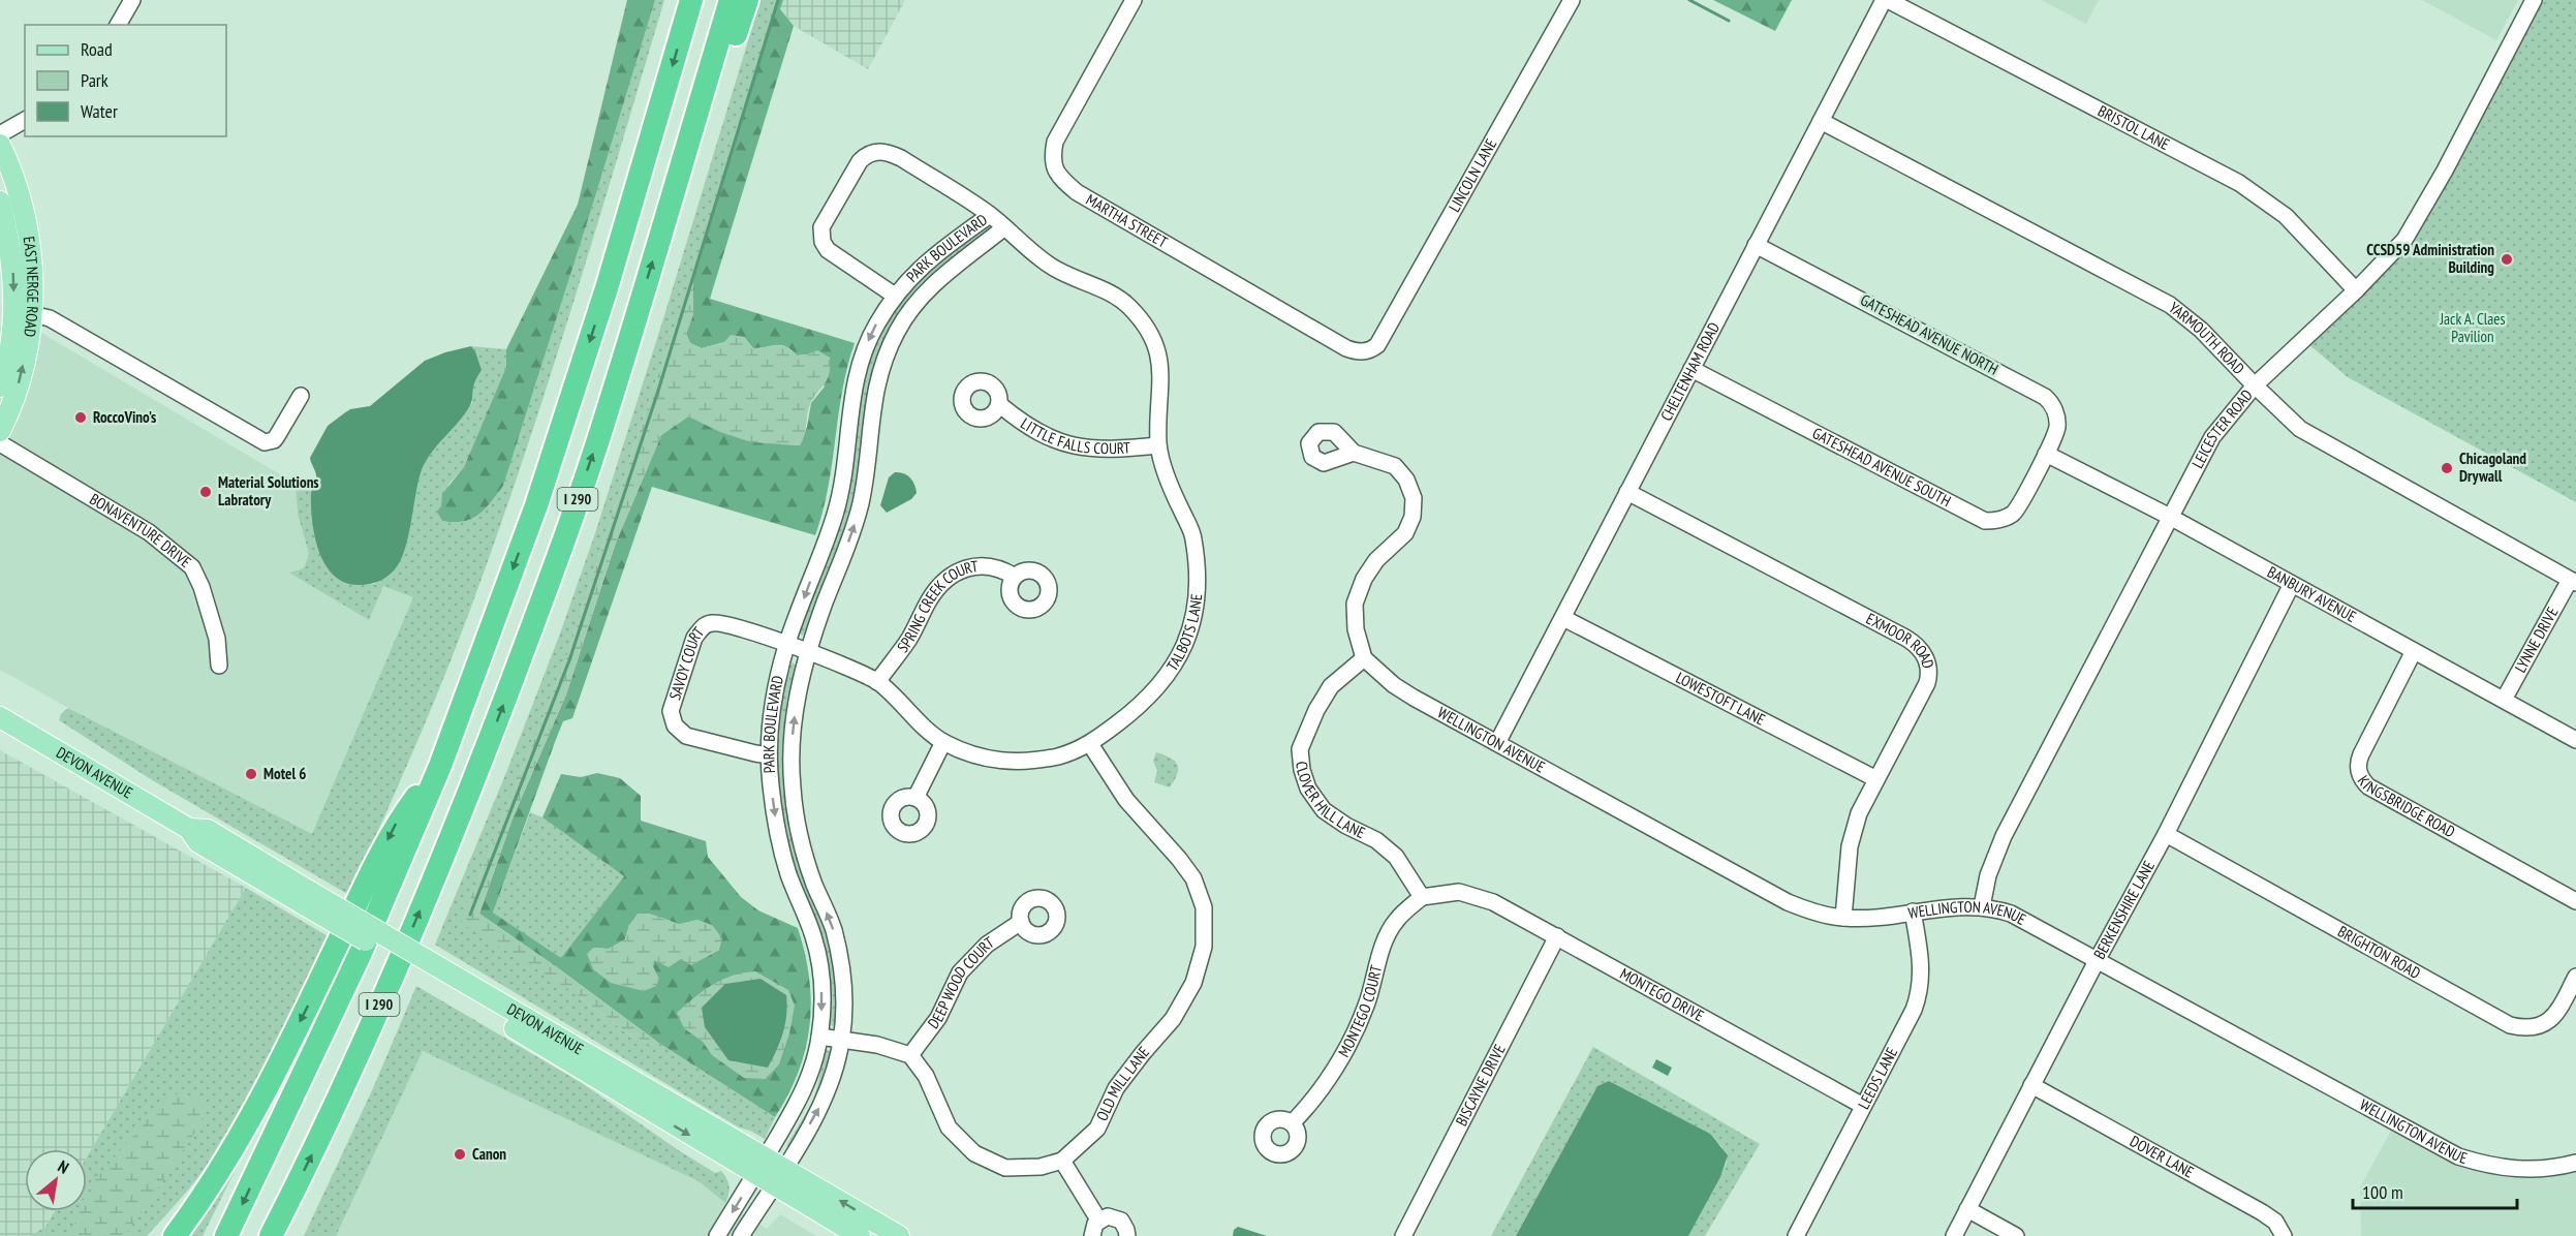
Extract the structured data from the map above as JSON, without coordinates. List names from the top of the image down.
{
  "streets": {
    "highway": ["I 290"],
    "main road": ["EAST NERGE ROAD", "DEVON AVENUE"],
    "street": [
      "BRISTOL LANE",
      "LINCOLN LANE",
      "MARTHA STREET",
      "PARK BOULEVARD",
      "GATESHEAD AVENUE NORTH",
      "YARMOUTH ROAD",
      "CHELTENHAM ROAD",
      "LEICESTER ROAD",
      "LITTLE FALLS COURT",
      "GATESHEAD AVENUE SOUTH",
      "BONAVENTURE DRIVE",
      "BANBURY AVENUE",
      "SPRING CREEK COURT",
      "TALBOTS LANE",
      "LYNNE DRIVE",
      "EXMOOR ROAD",
      "SAVOY COURT",
      "LOWESTOFT LANE",
      "WELLINGTON AVENUE",
      "CLOVER HILL LANE",
      "KINGSBRIDGE ROAD",
      "BERKENSHIRE LANE",
      "BRIGHTON ROAD",
      "DEEP WOOD COURT",
      "MONTEGO DRIVE",
      "MONTEGO COURT",
      "LEEDS LANE",
      "OLD MILL LANE",
      "BISCAYNE DRIVE",
      "DOVER LANE"
    ]
  },
  "crossings": [
    ["BRISTOL LANE", "CHELTENHAM ROAD"],
    ["BRISTOL LANE", "LEICESTER ROAD"],
    ["LINCOLN LANE", "MARTHA STREET"],
    ["PARK BOULEVARD", "TALBOTS LANE"],
    ["PARK BOULEVARD", "SAVOY COURT"],
    ["PARK BOULEVARD", "DEVON AVENUE"],
    ["GATESHEAD AVENUE NORTH", "CHELTENHAM ROAD"],
    ["GATESHEAD AVENUE NORTH", "GATESHEAD AVENUE SOUTH"],
    ["GATESHEAD AVENUE NORTH", "BANBURY AVENUE"],
    ["YARMOUTH ROAD", "CHELTENHAM ROAD"],
    ["YARMOUTH ROAD", "LEICESTER ROAD"],
    ["YARMOUTH ROAD", "LYNNE DRIVE"],
    ["CHELTENHAM ROAD", "GATESHEAD AVENUE SOUTH"],
    ["CHELTENHAM ROAD", "EXMOOR ROAD"],
    ["CHELTENHAM ROAD", "LOWESTOFT LANE"],
    ["CHELTENHAM ROAD", "WELLINGTON AVENUE"],
    ["LEICESTER ROAD", "BANBURY AVENUE"],
    ["LEICESTER ROAD", "WELLINGTON AVENUE"],
    ["LITTLE FALLS COURT", "TALBOTS LANE"],
    ["GATESHEAD AVENUE SOUTH", "BANBURY AVENUE"],
    ["BANBURY AVENUE", "LYNNE DRIVE"],
    ["BANBURY AVENUE", "KINGSBRIDGE ROAD"],
    ["BANBURY AVENUE", "BERKENSHIRE LANE"],
    ["SPRING CREEK COURT", "TALBOTS LANE"],
    ["TALBOTS LANE", "SAVOY COURT"],
    ["TALBOTS LANE", "OLD MILL LANE"],
    ["EXMOOR ROAD", "LOWESTOFT LANE"],
    ["EXMOOR ROAD", "WELLINGTON AVENUE"],
    ["WELLINGTON AVENUE", "CLOVER HILL LANE"],
    ["WELLINGTON AVENUE", "BERKENSHIRE LANE"],
    ["WELLINGTON AVENUE", "LEEDS LANE"],
    ["CLOVER HILL LANE", "MONTEGO DRIVE"],
    ["CLOVER HILL LANE", "MONTEGO COURT"],
    ["BERKENSHIRE LANE", "BRIGHTON ROAD"],
    ["BERKENSHIRE LANE", "DOVER LANE"],
    ["MONTEGO DRIVE", "MONTEGO COURT"],
    ["MONTEGO DRIVE", "LEEDS LANE"],
    ["MONTEGO DRIVE", "BISCAYNE DRIVE"]
  ],
  "parks": ["Jack A. Claes Pavilion"],
  "places": [
    "CCSD59 Administration Building",
    "RoccoVino's",
    "Chicagoland Drywall",
    "Material Solutions Labratory",
    "Motel 6",
    "Canon"
  ],
  "legend": ["Road", "Park", "Water"],
  "scale_bar": "100 m",
  "north": "top right"
}
